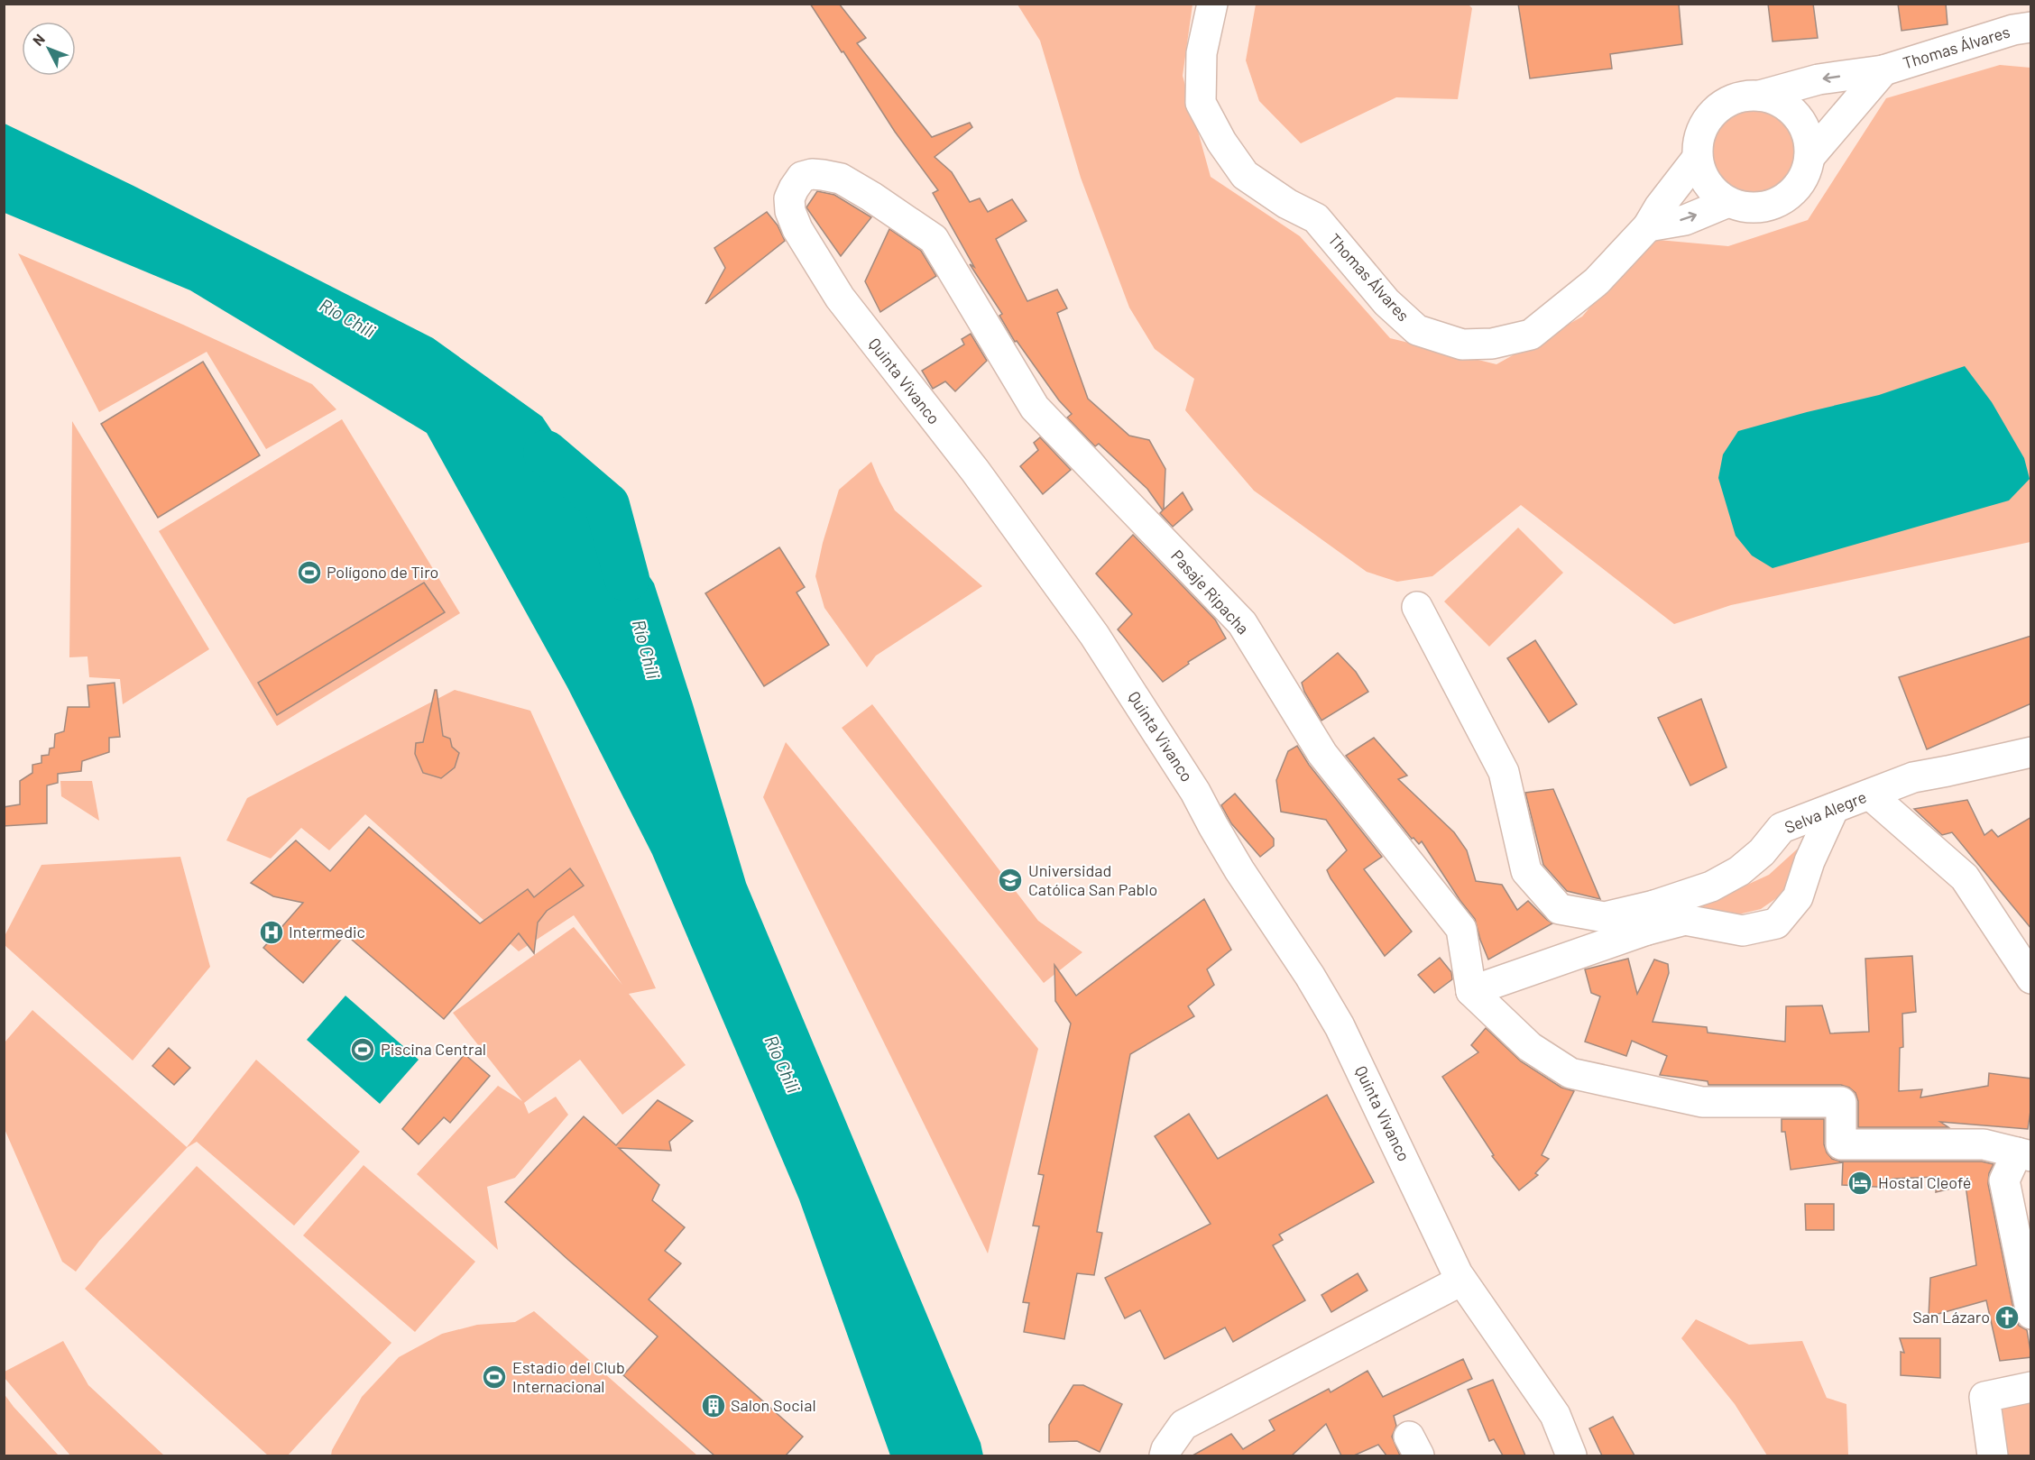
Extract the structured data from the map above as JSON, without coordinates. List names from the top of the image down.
{
  "streets": {
    "street": [
      "Thomas Álvares",
      "Quinta Vivanco",
      "Pasaje Ripacha",
      "Selva Alegre"
    ]
  },
  "crossings": [
    ["Quinta Vivanco", "Pasaje Ripacha"],
    ["Pasaje Ripacha", "Selva Alegre"]
  ],
  "water": ["Río Chili"],
  "places": {
    "sports": ["Polígono de Tiro", "Piscina Central", "Estadio del Club Internacional"],
    "school or university": ["Universidad Católica San Pablo"],
    "hospital": ["Intermedic"],
    "hotel": ["Hostal Cleofé"],
    "church": ["San Lázaro"],
    "building": ["Salon Social"]
  },
  "north": "top left"
}
